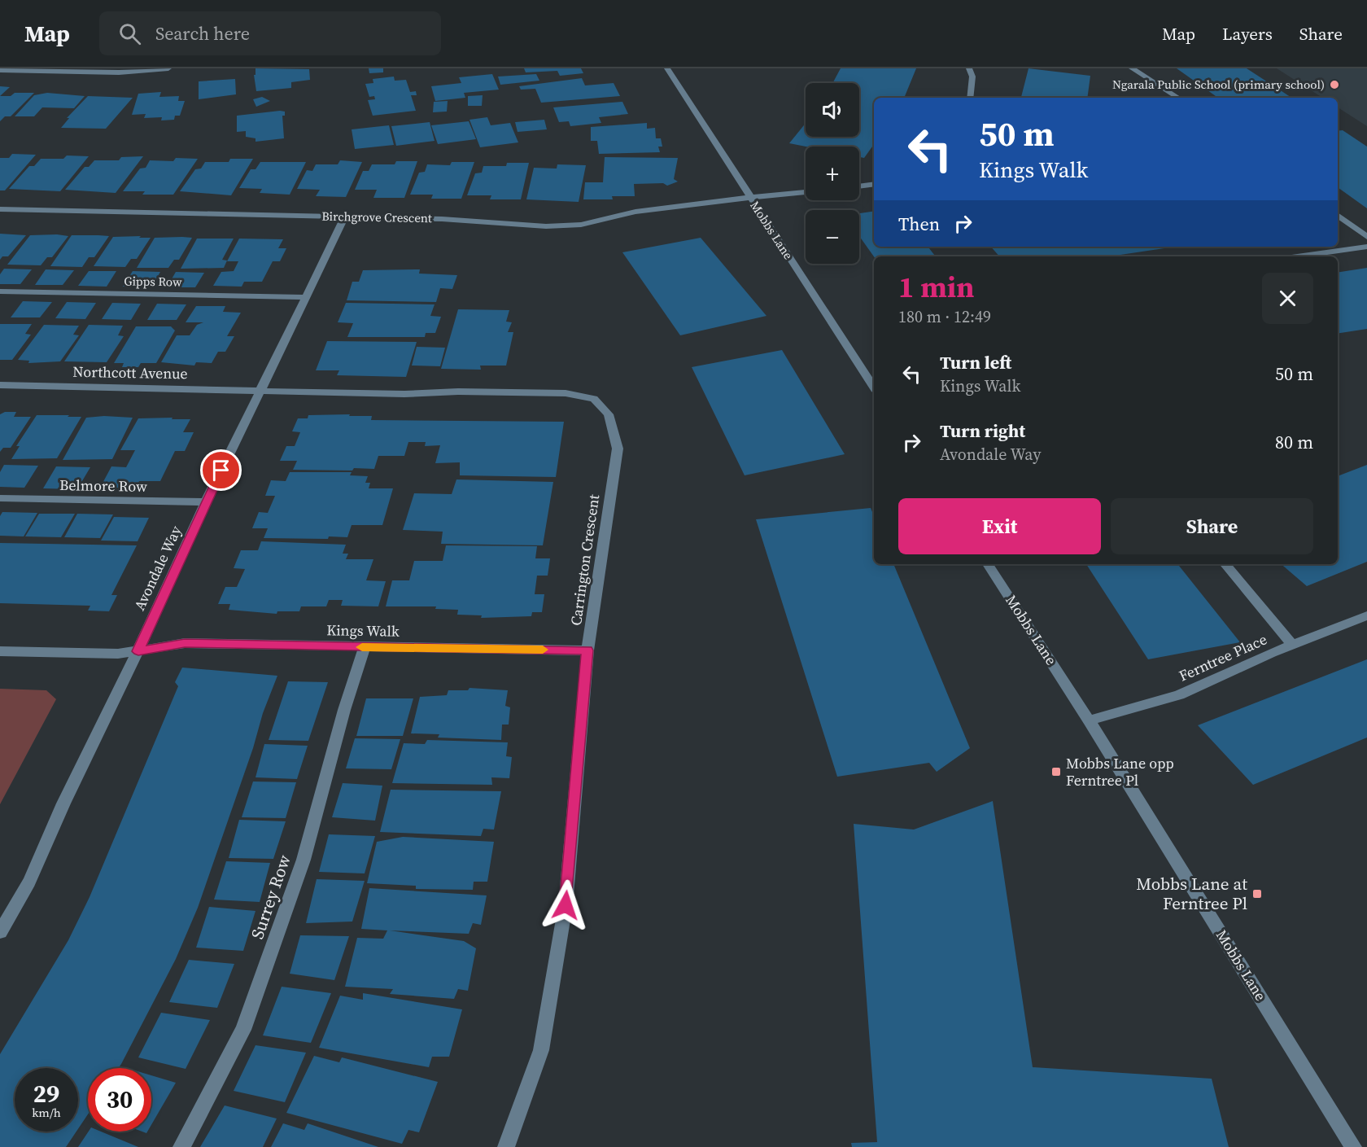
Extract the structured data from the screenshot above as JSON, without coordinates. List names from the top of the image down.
{
  "streets": {
    "street": [
      "Birchgrove Crescent",
      "Mobbs Lane",
      "Gipps Row",
      "Northcott Avenue",
      "Belmore Row",
      "Carrington Crescent",
      "Avondale Way",
      "Kings Walk",
      "Ferntree Place",
      "Surrey Row"
    ]
  },
  "crossings": [
    ["Birchgrove Crescent", "Mobbs Lane"],
    ["Birchgrove Crescent", "Avondale Way"],
    ["Mobbs Lane", "Ferntree Place"],
    ["Gipps Row", "Avondale Way"],
    ["Northcott Avenue", "Carrington Crescent"],
    ["Northcott Avenue", "Avondale Way"],
    ["Belmore Row", "Avondale Way"],
    ["Carrington Crescent", "Avondale Way"],
    ["Carrington Crescent", "Kings Walk"],
    ["Avondale Way", "Kings Walk"],
    ["Kings Walk", "Surrey Row"]
  ],
  "places": {
    "other": ["Ngarala Public School (primary school)"],
    "transit": ["Mobbs Lane opp Ferntree Pl", "Mobbs Lane at Ferntree Pl"]
  },
  "page": {
    "header": "Map",
    "search": "Search here",
    "nav": ["Map", "Layers", "Share"],
    "map_buttons": ["+", "−"],
    "turn": ["50 m", "Kings Walk"],
    "then": "Then",
    "heading": ["1 min", "180 m · 12:49"],
    "list": [
      {
        "name": "Turn left",
        "note": "Kings Walk",
        "value": "50 m"
      },
      {
        "name": "Turn right",
        "note": "Avondale Way",
        "value": "80 m"
      }
    ],
    "buttons": ["Exit", "Share"],
    "speed": "29 km/h",
    "limit": "30"
  }
}
